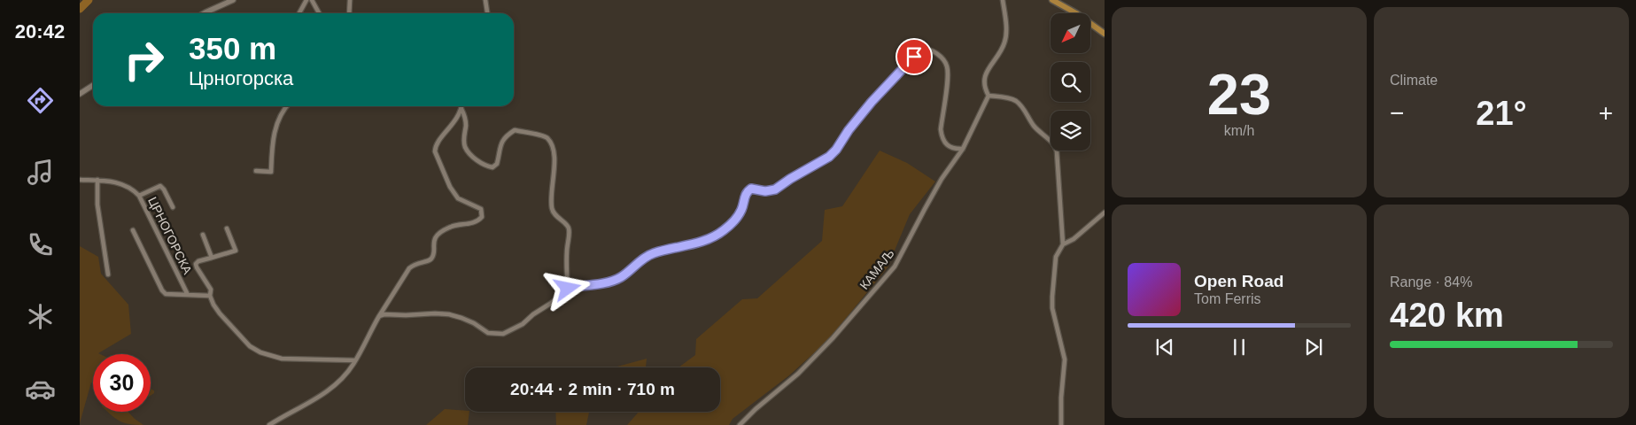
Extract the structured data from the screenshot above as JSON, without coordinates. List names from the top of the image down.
{
  "streets": {
    "street": ["ЦРНОГОРСКА", "КАМАЉ"]
  },
  "north": "bottom left",
  "page": {
    "tabs": "20:42",
    "tile": [
      ["23", "km/h"],
      "Climate",
      ["Range · 84%", "420 km"]
    ],
    "turn": ["350 m", "Црногорска"],
    "heat": ["−", "21°", "+"],
    "song": ["Open Road", "Tom Ferris"],
    "limit": "30",
    "trip": "20:44 · 2 min · 710 m"
  }
}
